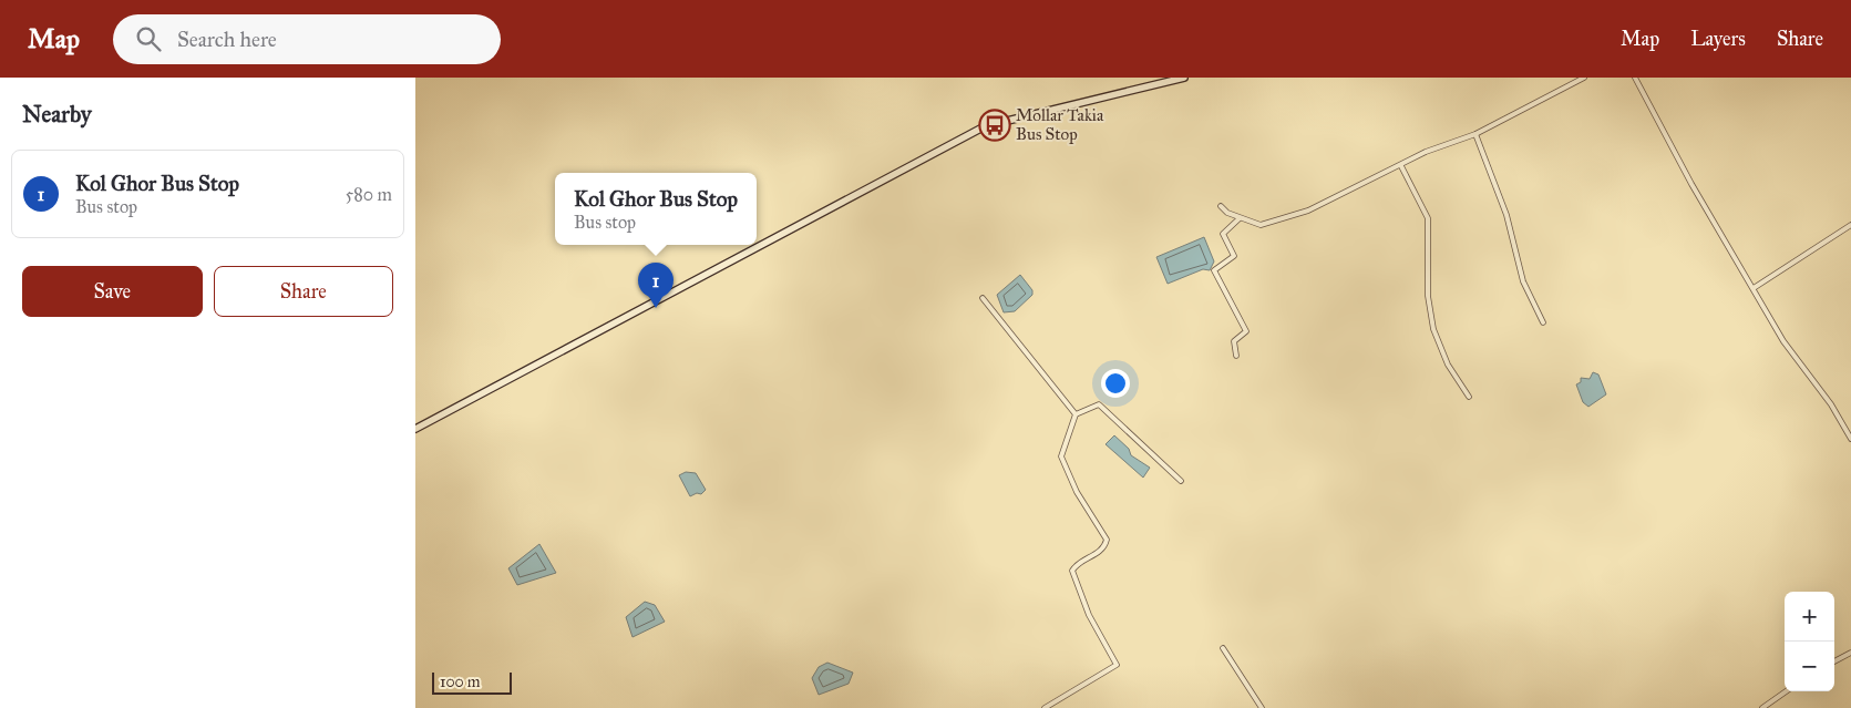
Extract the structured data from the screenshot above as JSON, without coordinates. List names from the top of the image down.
{
  "places": {
    "bus stop": ["Mollar Takia Bus Stop"]
  },
  "scale_bar": "100 m",
  "page": {
    "header": "Map",
    "search": "Search here",
    "nav": ["Map", "Layers", "Share"],
    "heading": "Nearby",
    "list": [
      {
        "mark": "1",
        "name": "Kol Ghor Bus Stop",
        "note": "Bus stop",
        "value": "580 m"
      }
    ],
    "popup": ["Kol Ghor Bus Stop", "Bus stop"],
    "buttons": ["Save", "Share"],
    "pins": "1",
    "map_buttons": ["+", "−"],
    "scale": "100 m"
  }
}
